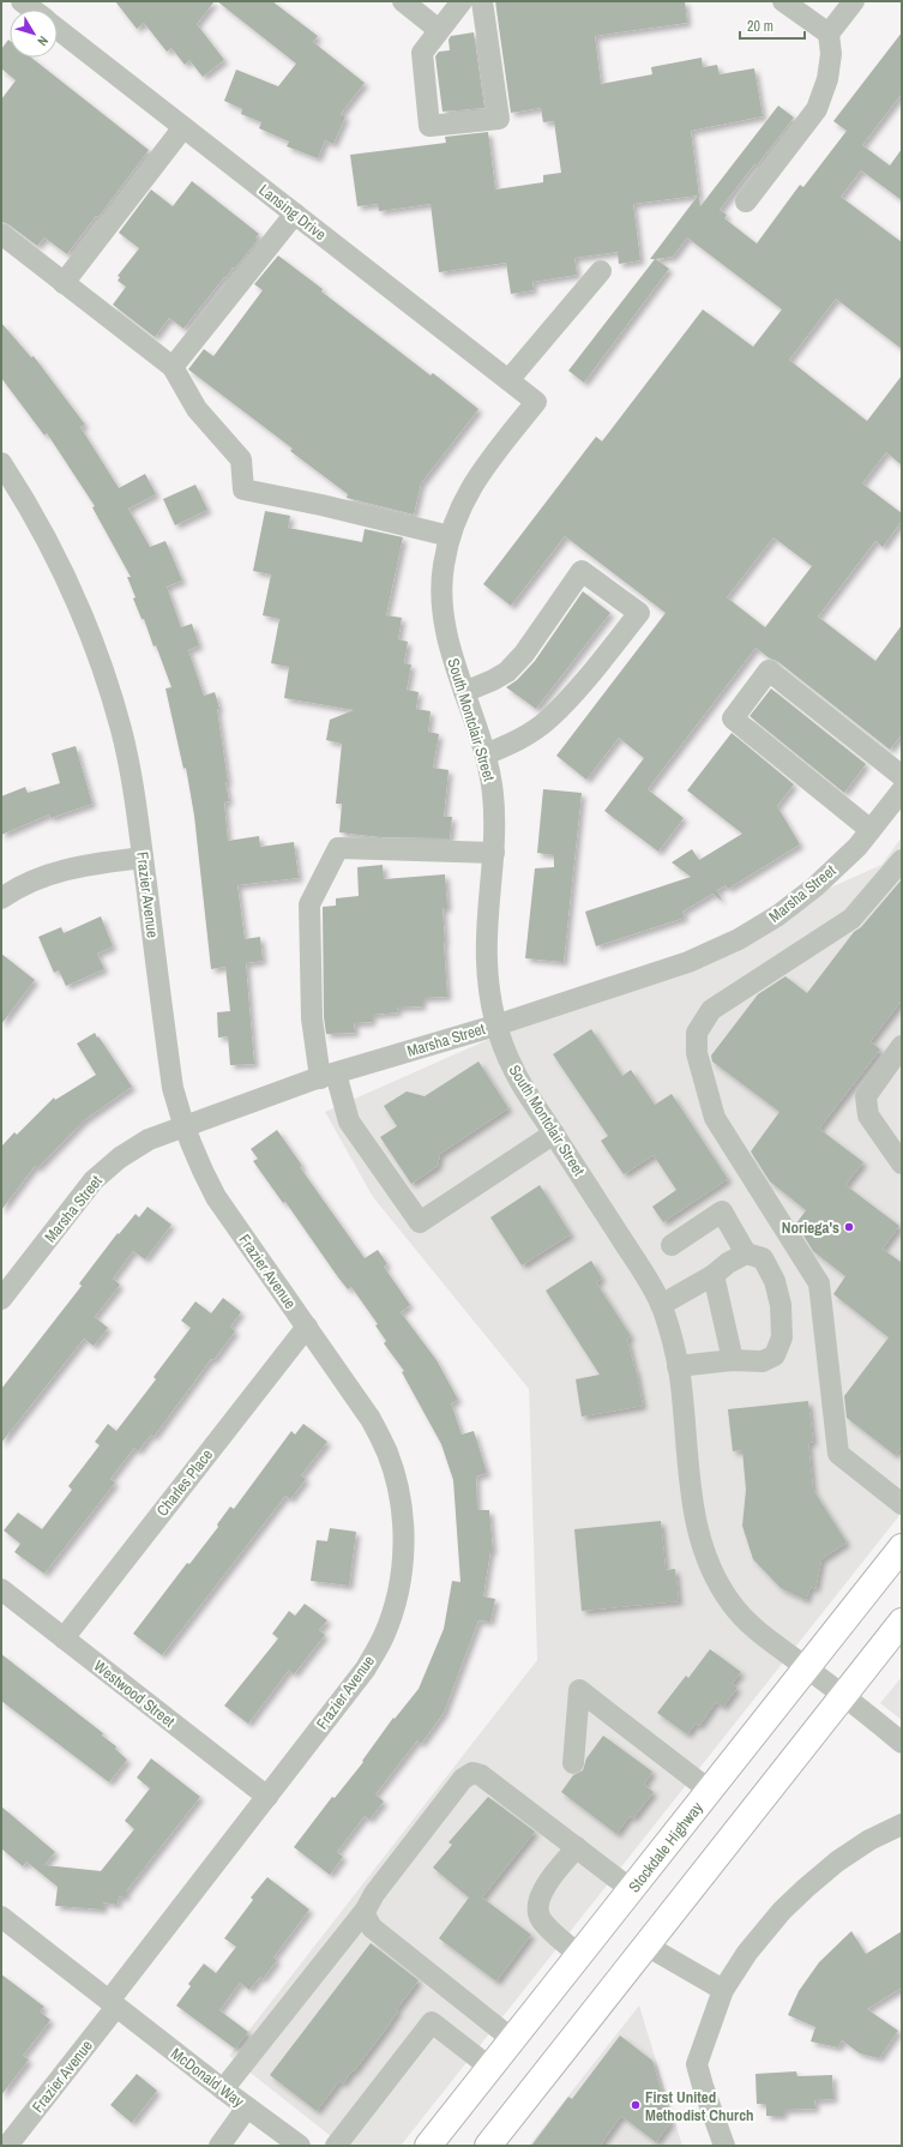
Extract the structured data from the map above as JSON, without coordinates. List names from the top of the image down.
{
  "streets": {
    "main road": ["Stockdale Highway"],
    "street": [
      "Lansing Drive",
      "South Montclair Street",
      "Marsha Street",
      "Frazier Avenue",
      "Charles Place",
      "Westwood Street",
      "McDonald Way"
    ]
  },
  "crossings": [
    ["Lansing Drive", "South Montclair Street"],
    ["South Montclair Street", "Marsha Street"],
    ["South Montclair Street", "Stockdale Highway"],
    ["Marsha Street", "Frazier Avenue"],
    ["Frazier Avenue", "Charles Place"],
    ["Frazier Avenue", "Westwood Street"],
    ["Frazier Avenue", "McDonald Way"],
    ["Charles Place", "Westwood Street"]
  ],
  "places": ["Noriega's", "First United Methodist Church"],
  "scale_bar": "20 m",
  "north": "bottom right"
}
